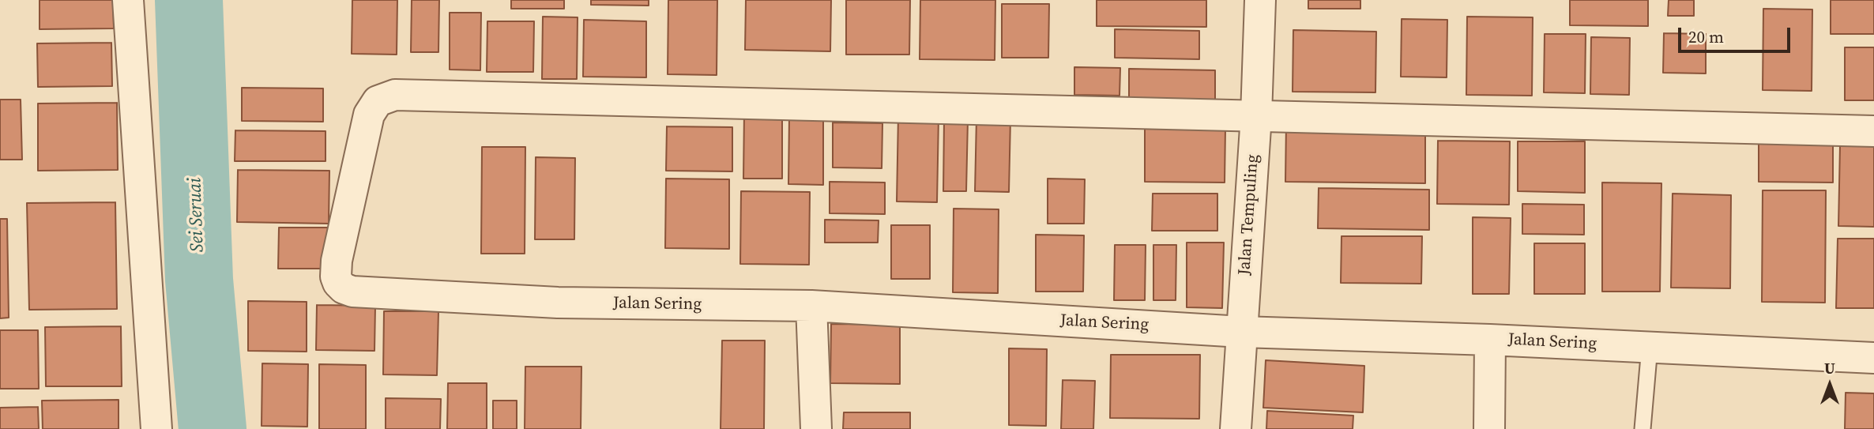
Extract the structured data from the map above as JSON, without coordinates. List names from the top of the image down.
{
  "streets": {
    "street": ["Jalan Tempuling", "Jalan Sering"]
  },
  "crossings": [
    ["Jalan Tempuling", "Jalan Sering"]
  ],
  "water": ["Sei Seruai"],
  "scale_bar": "20 m",
  "north": "top"
}
